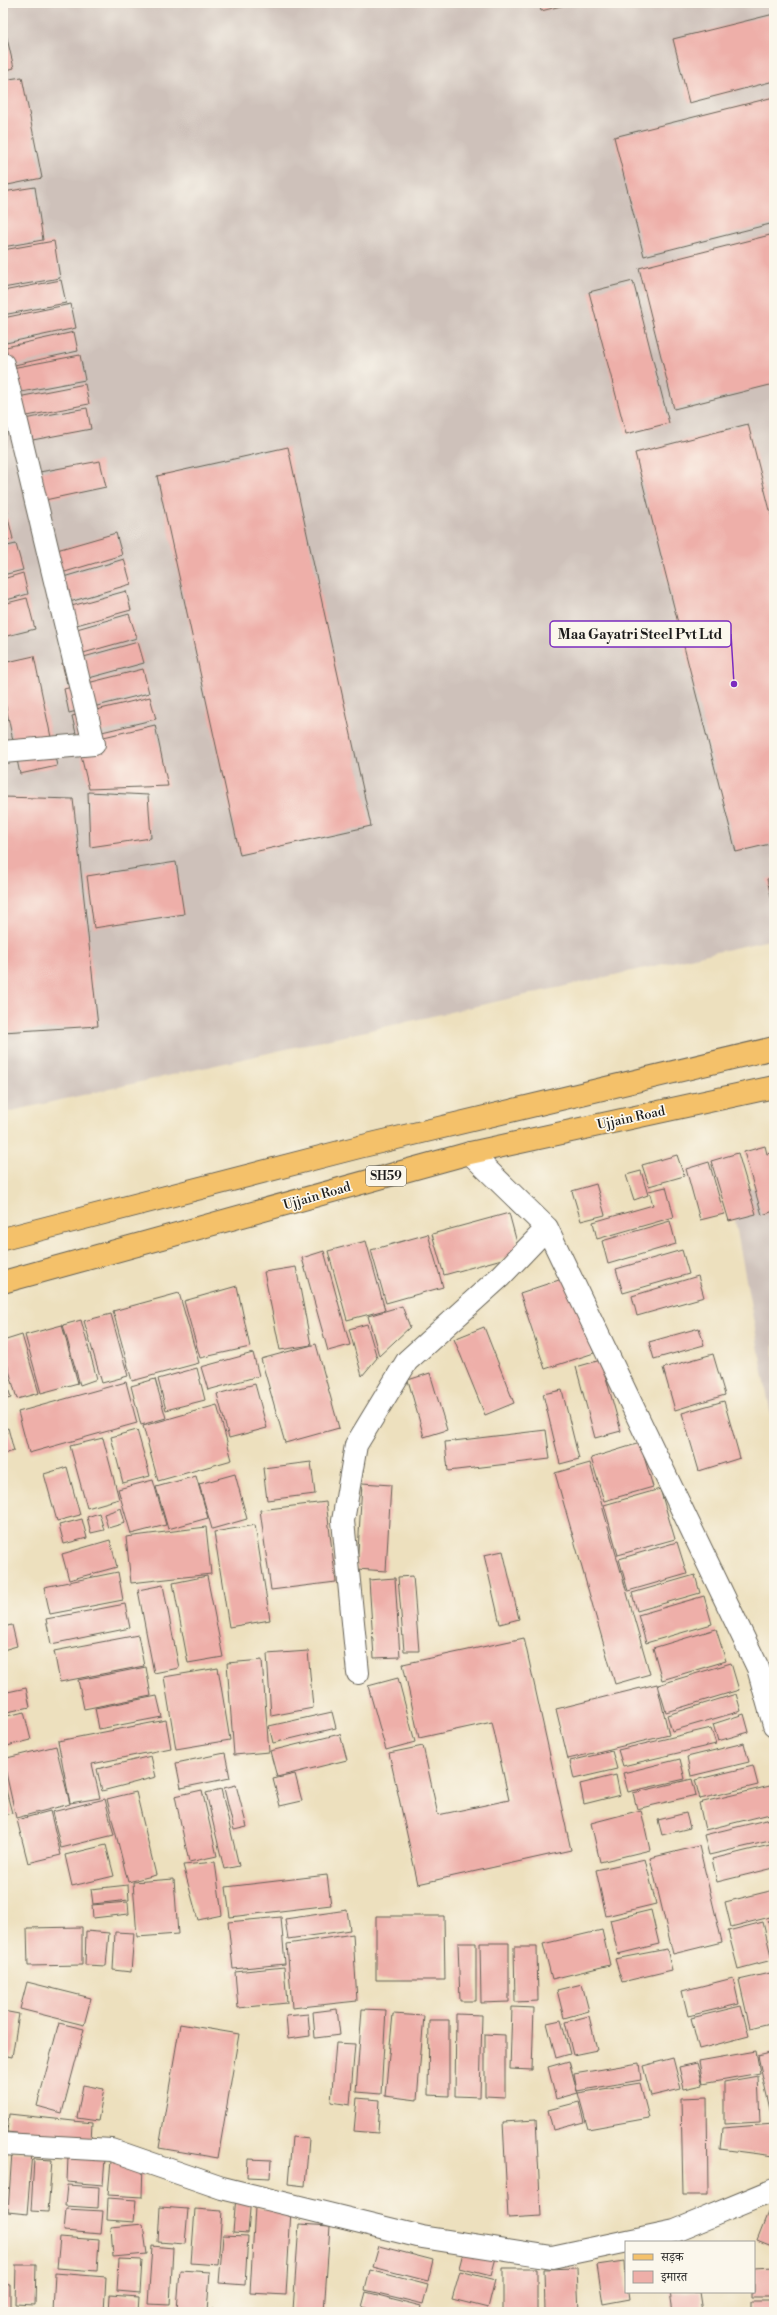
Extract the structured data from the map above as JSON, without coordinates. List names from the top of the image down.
{
  "streets": {
    "main road": ["Ujjain Road", "SH59"]
  },
  "places": ["Maa Gayatri Steel Pvt Ltd"],
  "legend": ["सड़क", "इमारत"]
}
